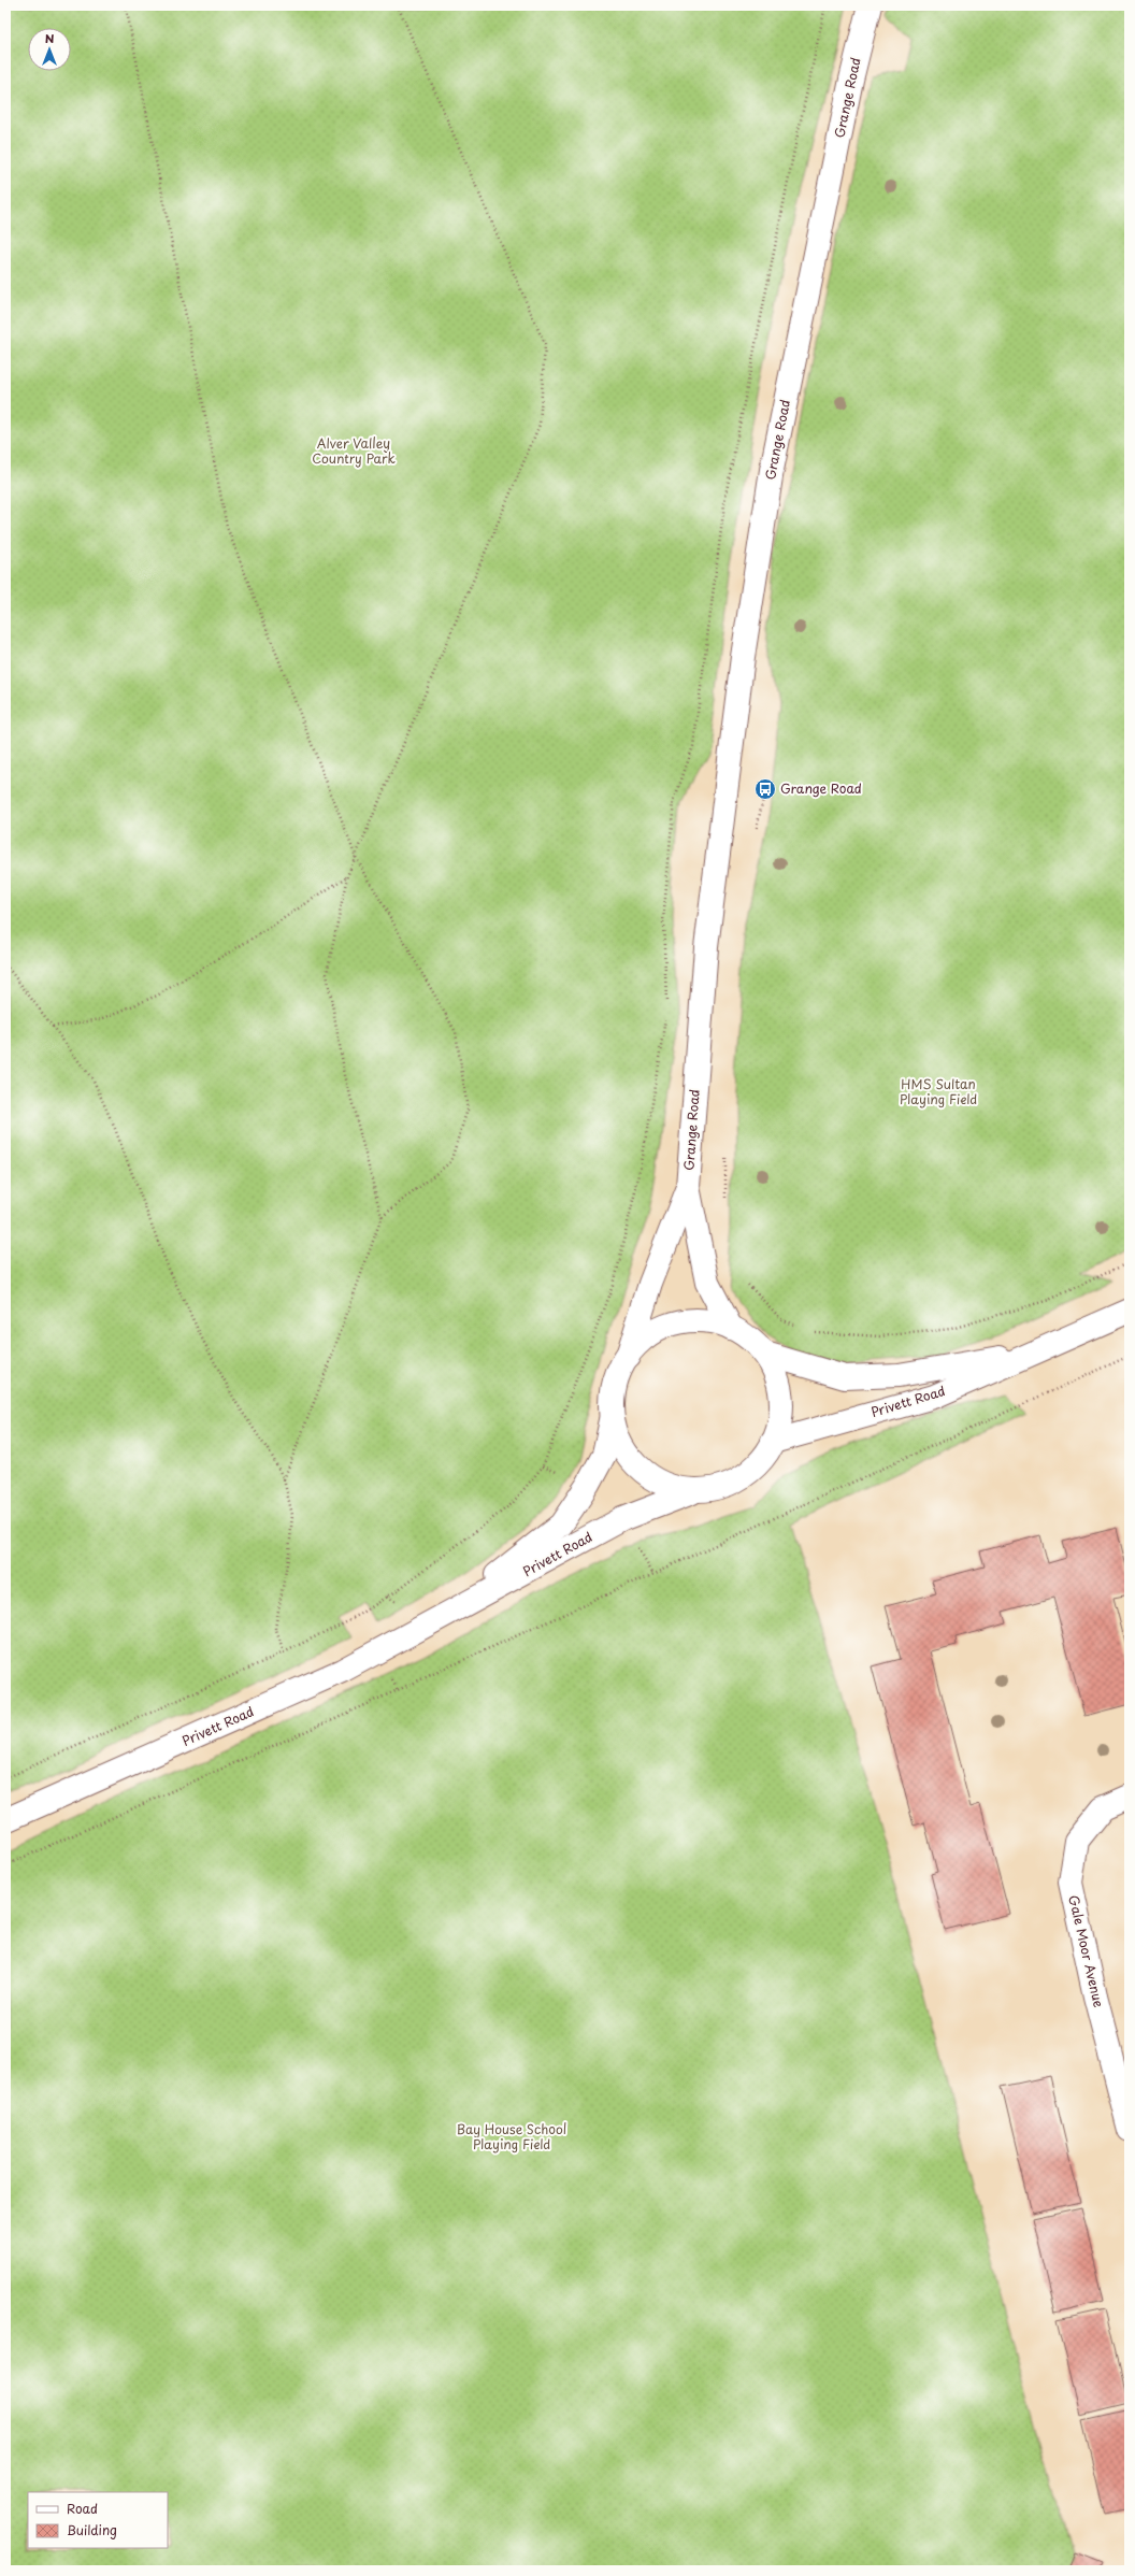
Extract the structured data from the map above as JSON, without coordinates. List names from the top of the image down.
{
  "streets": {
    "main road": ["Grange Road", "Privett Road", "Gale Moor Avenue"]
  },
  "parks": ["Alver Valley Country Park", "HMS Sultan Playing Field", "Bay House School Playing Field"],
  "places": {
    "bus stop": ["Grange Road"]
  },
  "legend": ["Road", "Building"],
  "north": "top"
}
